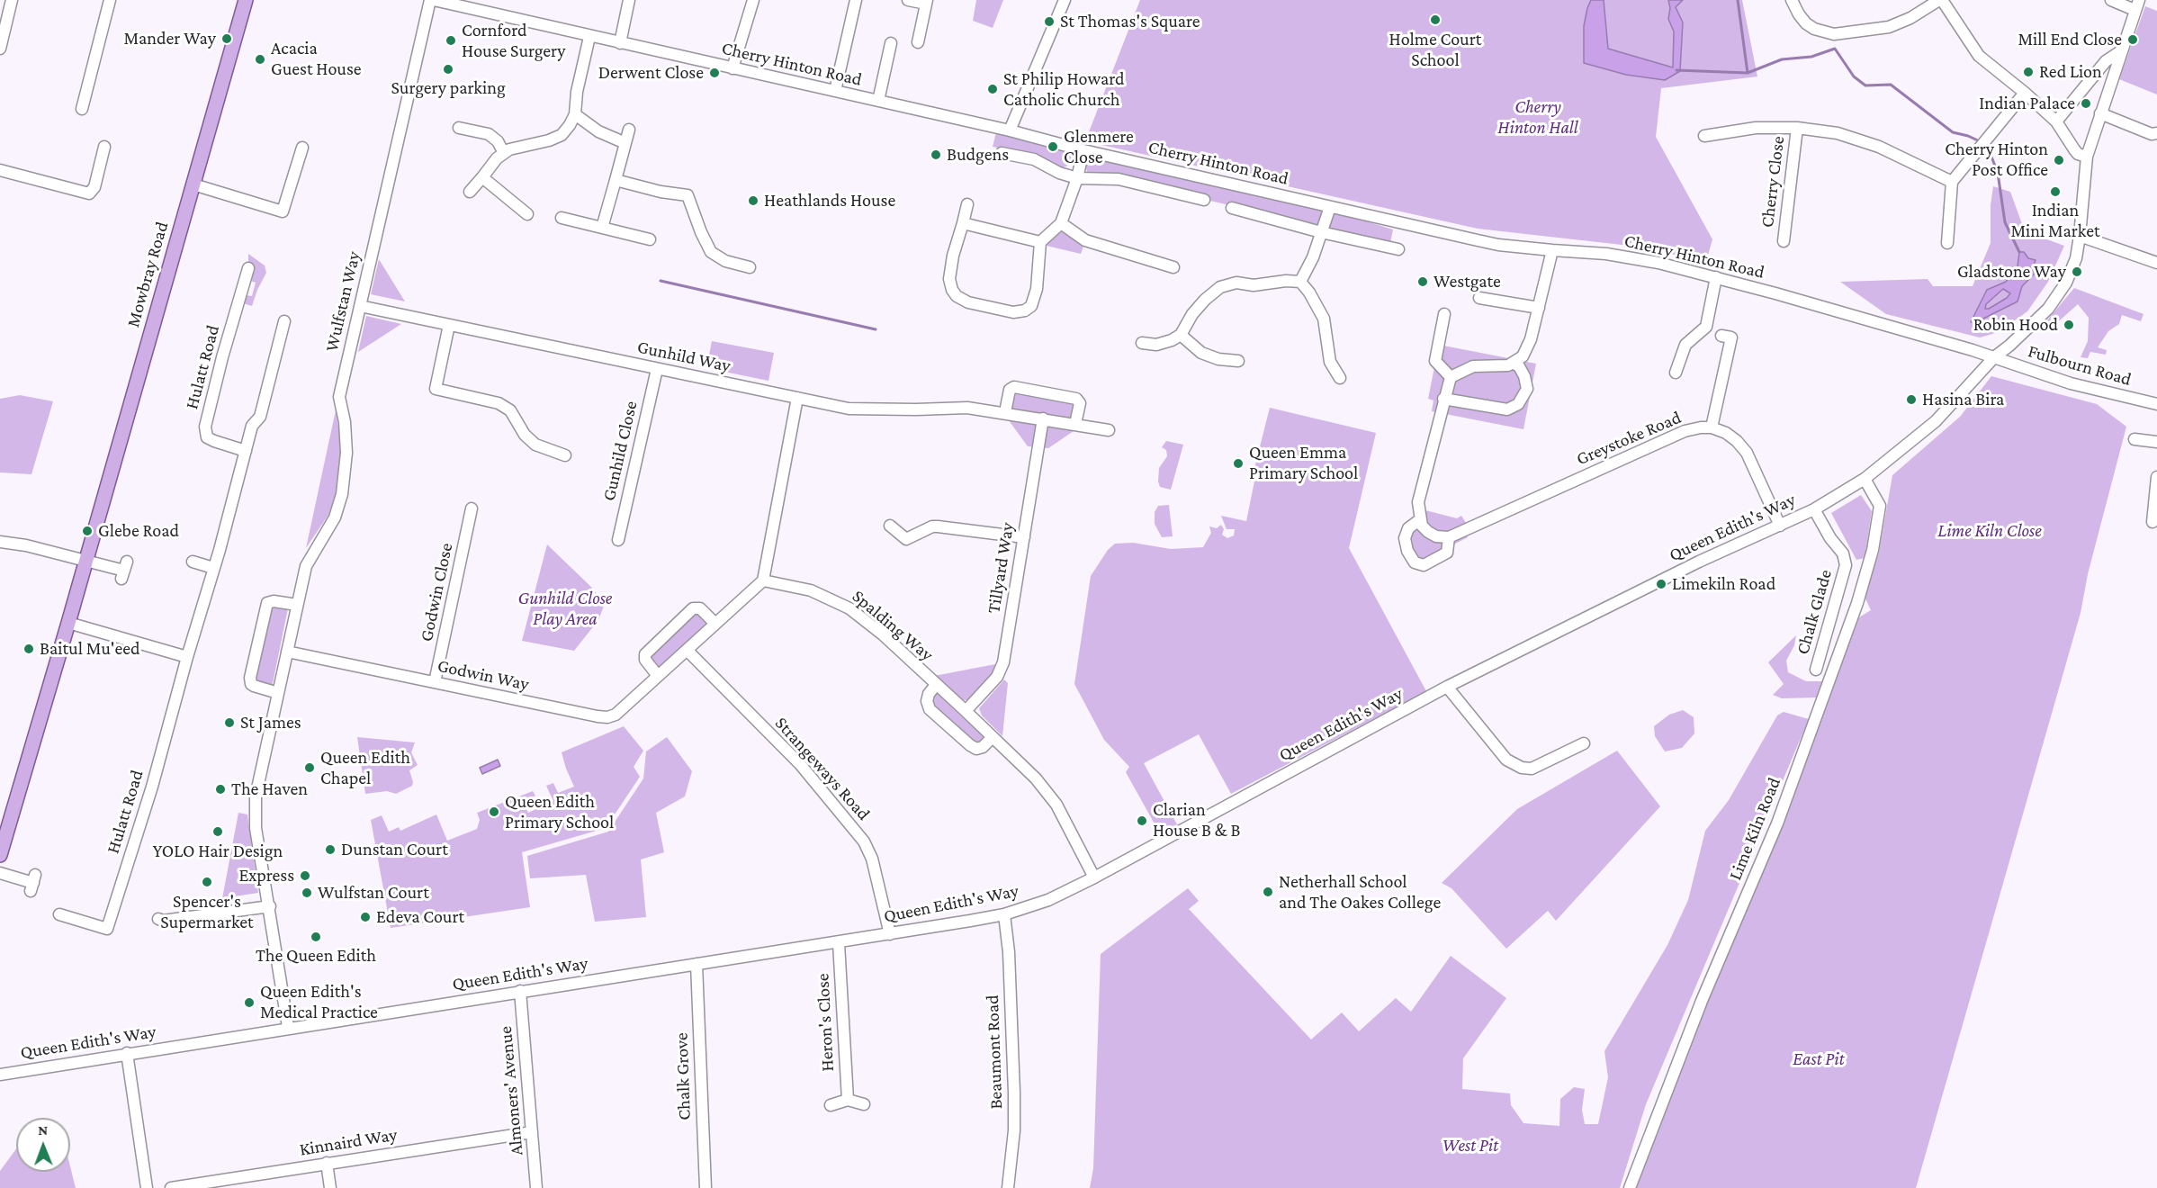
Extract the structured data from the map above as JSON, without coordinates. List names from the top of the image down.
{
  "streets": {
    "main road": ["Mowbray Road"],
    "street": [
      "Cherry Hinton Road",
      "Cherry Close",
      "Wulfstan Way",
      "Gunhild Way",
      "Fulbourn Road",
      "Hulatt Road",
      "Greystoke Road",
      "Gunhild Close",
      "Queen Edith's Way",
      "Tillyard Way",
      "Godwin Close",
      "Chalk Glade",
      "Spalding Way",
      "Godwin Way",
      "Strangeways Road",
      "Lime Kiln Road",
      "Heron's Close",
      "Beaumont Road",
      "Chalk Grove",
      "Almoners' Avenue",
      "Kinnaird Way"
    ]
  },
  "crossings": [
    ["Cherry Hinton Road", "Wulfstan Way"],
    ["Cherry Hinton Road", "Fulbourn Road"],
    ["Cherry Hinton Road", "Queen Edith's Way"],
    ["Wulfstan Way", "Gunhild Way"],
    ["Wulfstan Way", "Queen Edith's Way"],
    ["Wulfstan Way", "Godwin Way"],
    ["Gunhild Way", "Gunhild Close"],
    ["Gunhild Way", "Tillyard Way"],
    ["Fulbourn Road", "Queen Edith's Way"],
    ["Queen Edith's Way", "Chalk Glade"],
    ["Queen Edith's Way", "Spalding Way"],
    ["Queen Edith's Way", "Strangeways Road"],
    ["Queen Edith's Way", "Lime Kiln Road"],
    ["Queen Edith's Way", "Heron's Close"],
    ["Queen Edith's Way", "Beaumont Road"],
    ["Queen Edith's Way", "Chalk Grove"],
    ["Queen Edith's Way", "Almoners' Avenue"],
    ["Tillyard Way", "Spalding Way"],
    ["Godwin Close", "Godwin Way"],
    ["Spalding Way", "Godwin Way"],
    ["Godwin Way", "Strangeways Road"],
    ["Almoners' Avenue", "Kinnaird Way"]
  ],
  "parks": [
    "Cherry Hinton Hall",
    "Lime Kiln Close",
    "Gunhild Close Play Area",
    "East Pit",
    "West Pit"
  ],
  "places": [
    "Holme Court School",
    "St Thomas's Square",
    "Mander Way",
    "Mill End Close",
    "Cornford House Surgery",
    "Acacia Guest House",
    "Surgery parking",
    "Red Lion",
    "Derwent Close",
    "St Philip Howard Catholic Church",
    "Indian Palace",
    "Glenmere Close",
    "Budgens",
    "Cherry Hinton Post Office",
    "Indian Mini Market",
    "Heathlands House",
    "Gladstone Way",
    "Westgate",
    "Robin Hood",
    "Hasina Bira",
    "Queen Emma Primary School",
    "Glebe Road",
    "Limekiln Road",
    "Baitul Mu'eed",
    "St James",
    "Queen Edith Chapel",
    "The Haven",
    "Queen Edith Primary School",
    "Clarian House B & B",
    "YOLO Hair Design",
    "Dunstan Court",
    "Express",
    "Spencer's Supermarket",
    "Netherhall School and The Oakes College",
    "Wulfstan Court",
    "Edeva Court",
    "The Queen Edith",
    "Queen Edith's Medical Practice"
  ],
  "north": "top"
}
